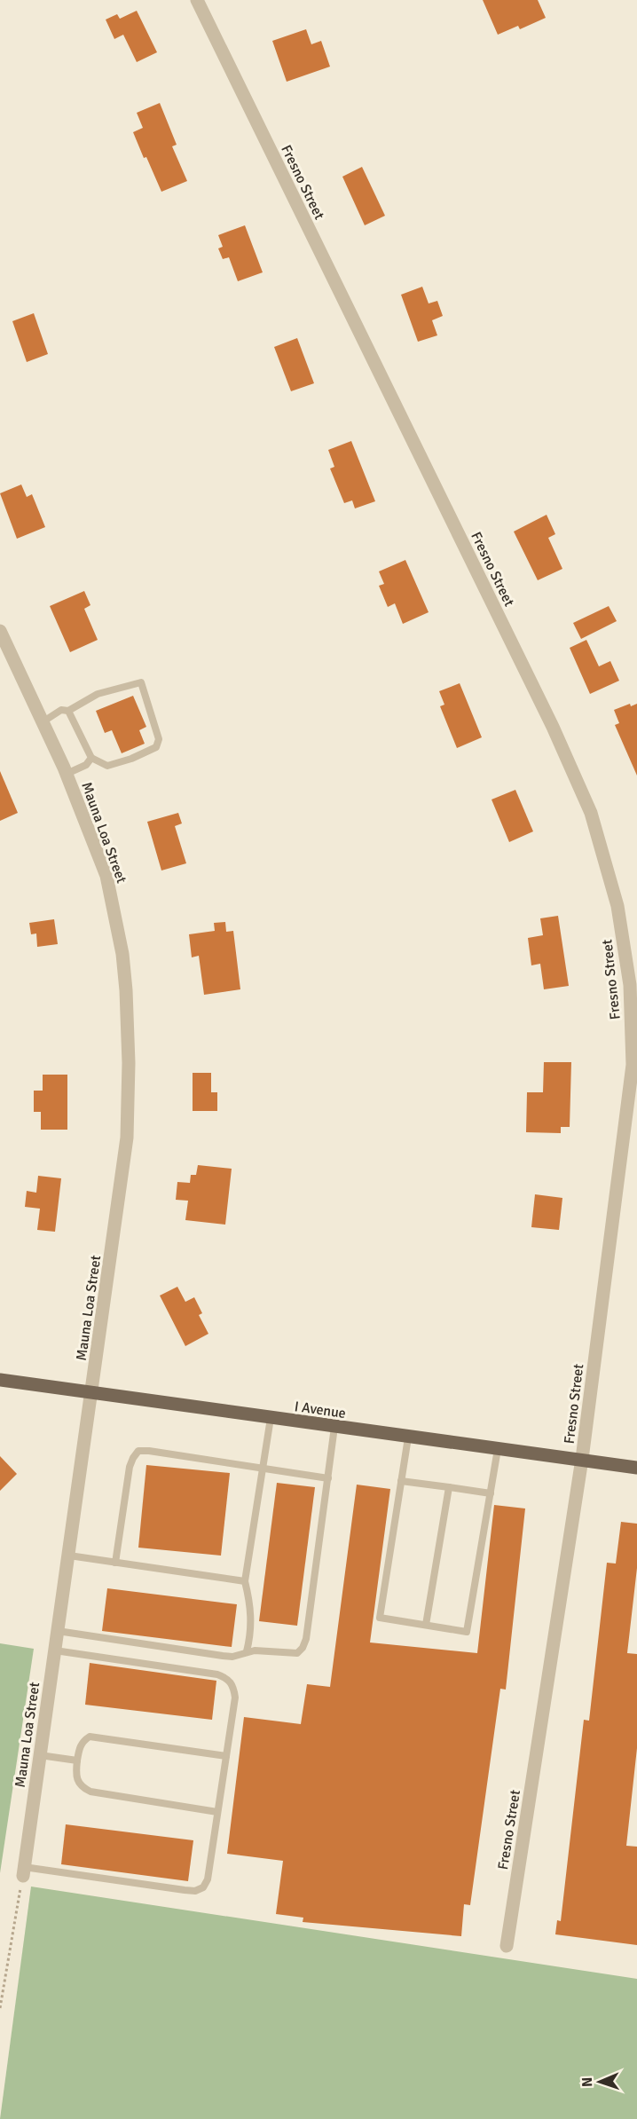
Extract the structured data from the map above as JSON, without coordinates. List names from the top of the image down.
{
  "streets": {
    "main road": ["I Avenue"],
    "street": ["Fresno Street", "Mauna Loa Street"]
  },
  "crossings": [
    ["Fresno Street", "I Avenue"],
    ["Mauna Loa Street", "I Avenue"]
  ],
  "north": "left"
}
